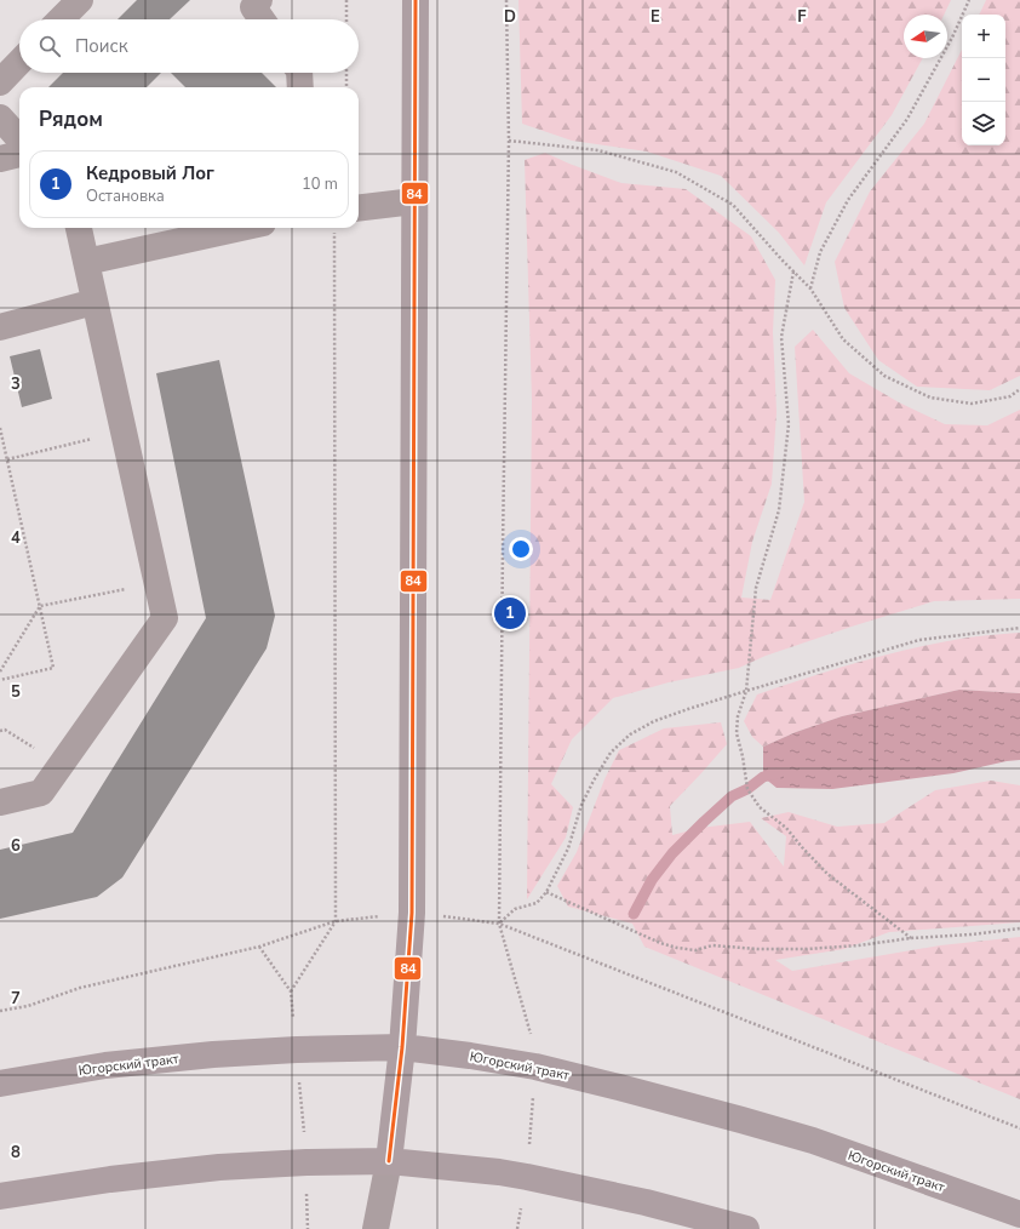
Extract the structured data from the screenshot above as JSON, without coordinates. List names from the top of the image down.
{
  "streets": {
    "main road": ["Югорский тракт"]
  },
  "lines": ["transit line 84"],
  "north": "left",
  "page": {
    "map_buttons": ["+", "−"],
    "search": "Поиск",
    "heading": "Рядом",
    "list": [
      {
        "mark": "1",
        "name": "Кедровый Лог",
        "note": "Остановка",
        "value": "10 m"
      }
    ],
    "pins": "1"
  },
  "grid": {
    "columns": ["D", "E", "F"],
    "rows": [
      "3",
      "4",
      "5",
      "6",
      "7",
      "8"
    ]
  }
}
